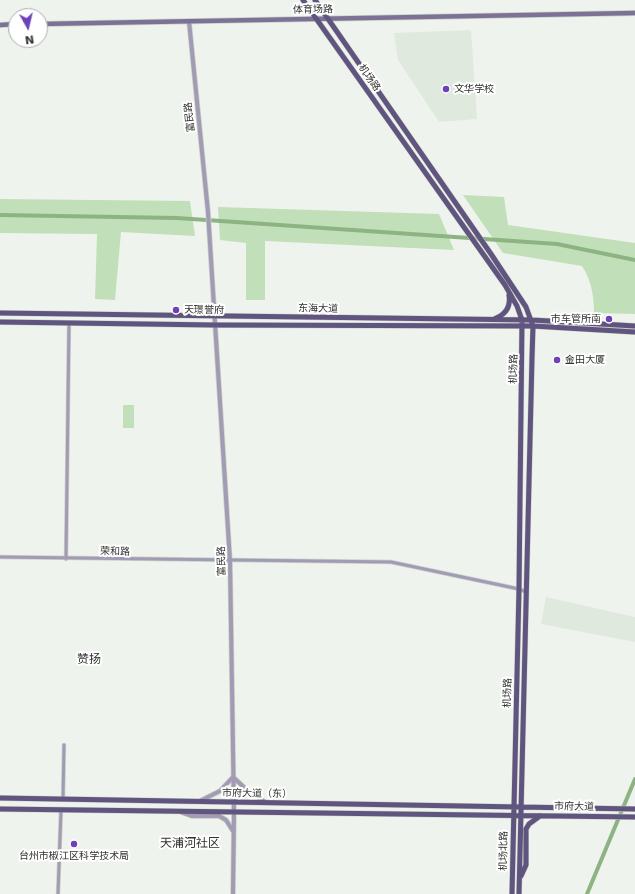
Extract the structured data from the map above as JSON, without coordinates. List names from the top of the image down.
{
  "streets": {
    "main road": [
      "体育场路",
      "机场路",
      "东海大道",
      "市府大道（东）",
      "市府大道",
      "机场北路"
    ],
    "street": ["富民路", "荣和路"]
  },
  "crossings": [
    ["体育场路", "机场路"],
    ["体育场路", "富民路"],
    ["机场路", "东海大道"],
    ["机场路", "荣和路"],
    ["机场路", "市府大道（东）"],
    ["机场路", "市府大道"],
    ["机场路", "机场北路"],
    ["富民路", "东海大道"],
    ["富民路", "荣和路"],
    ["富民路", "市府大道（东）"],
    ["市府大道（东）", "市府大道"],
    ["市府大道（东）", "机场北路"],
    ["市府大道", "机场北路"]
  ],
  "districts": ["赞扬", "天浦河社区"],
  "places": [
    "文华学校",
    "天璟誉府",
    "市车管所南",
    "金田大厦",
    "台州市椒江区科学技术局"
  ],
  "north": "bottom"
}
